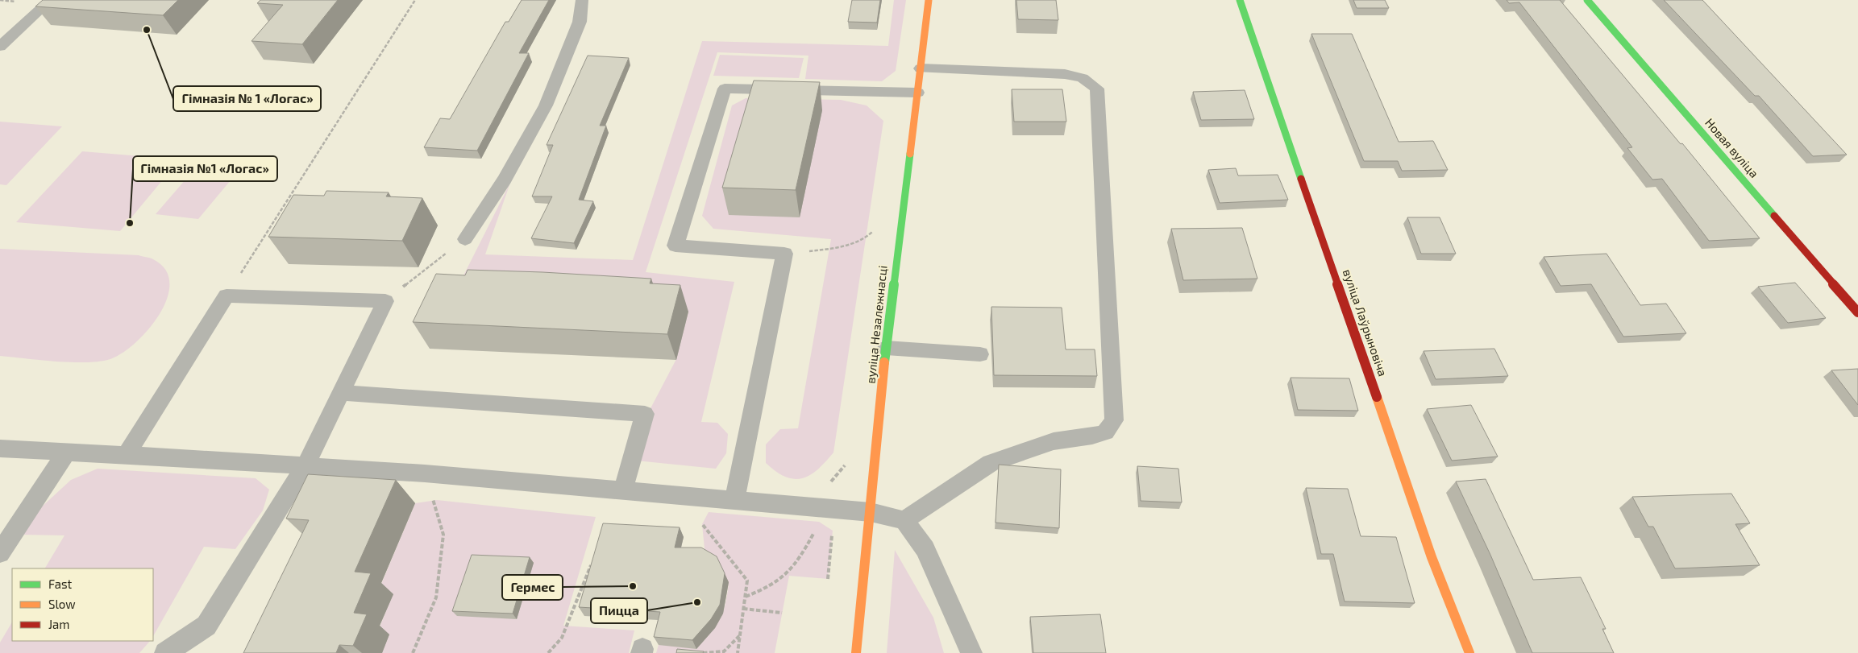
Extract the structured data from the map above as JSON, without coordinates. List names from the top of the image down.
{
  "streets": {
    "main road": ["Новая вуліца", "вуліца Лаўрыновіча", "вуліца Незалежнасці"]
  },
  "places": [
    "Гімназія № 1 «Логас»",
    "Гімназія №1 «Логас»",
    "Гермес",
    "Пицца"
  ],
  "legend": ["Fast", "Slow", "Jam"]
}
